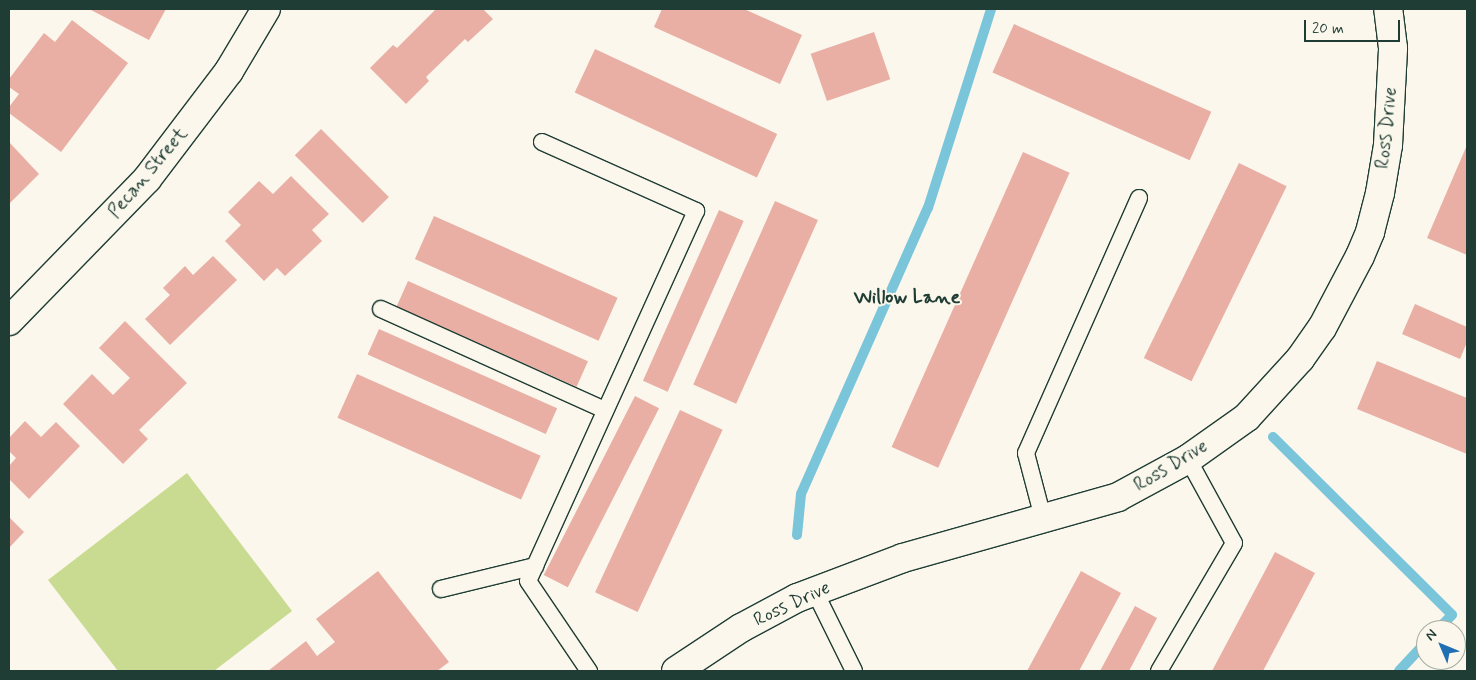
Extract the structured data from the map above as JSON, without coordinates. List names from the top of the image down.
{
  "streets": {
    "street": ["Ross Drive", "Pecan Street"]
  },
  "districts": ["Willow Lane"],
  "scale_bar": "20 m",
  "north": "top left"
}
